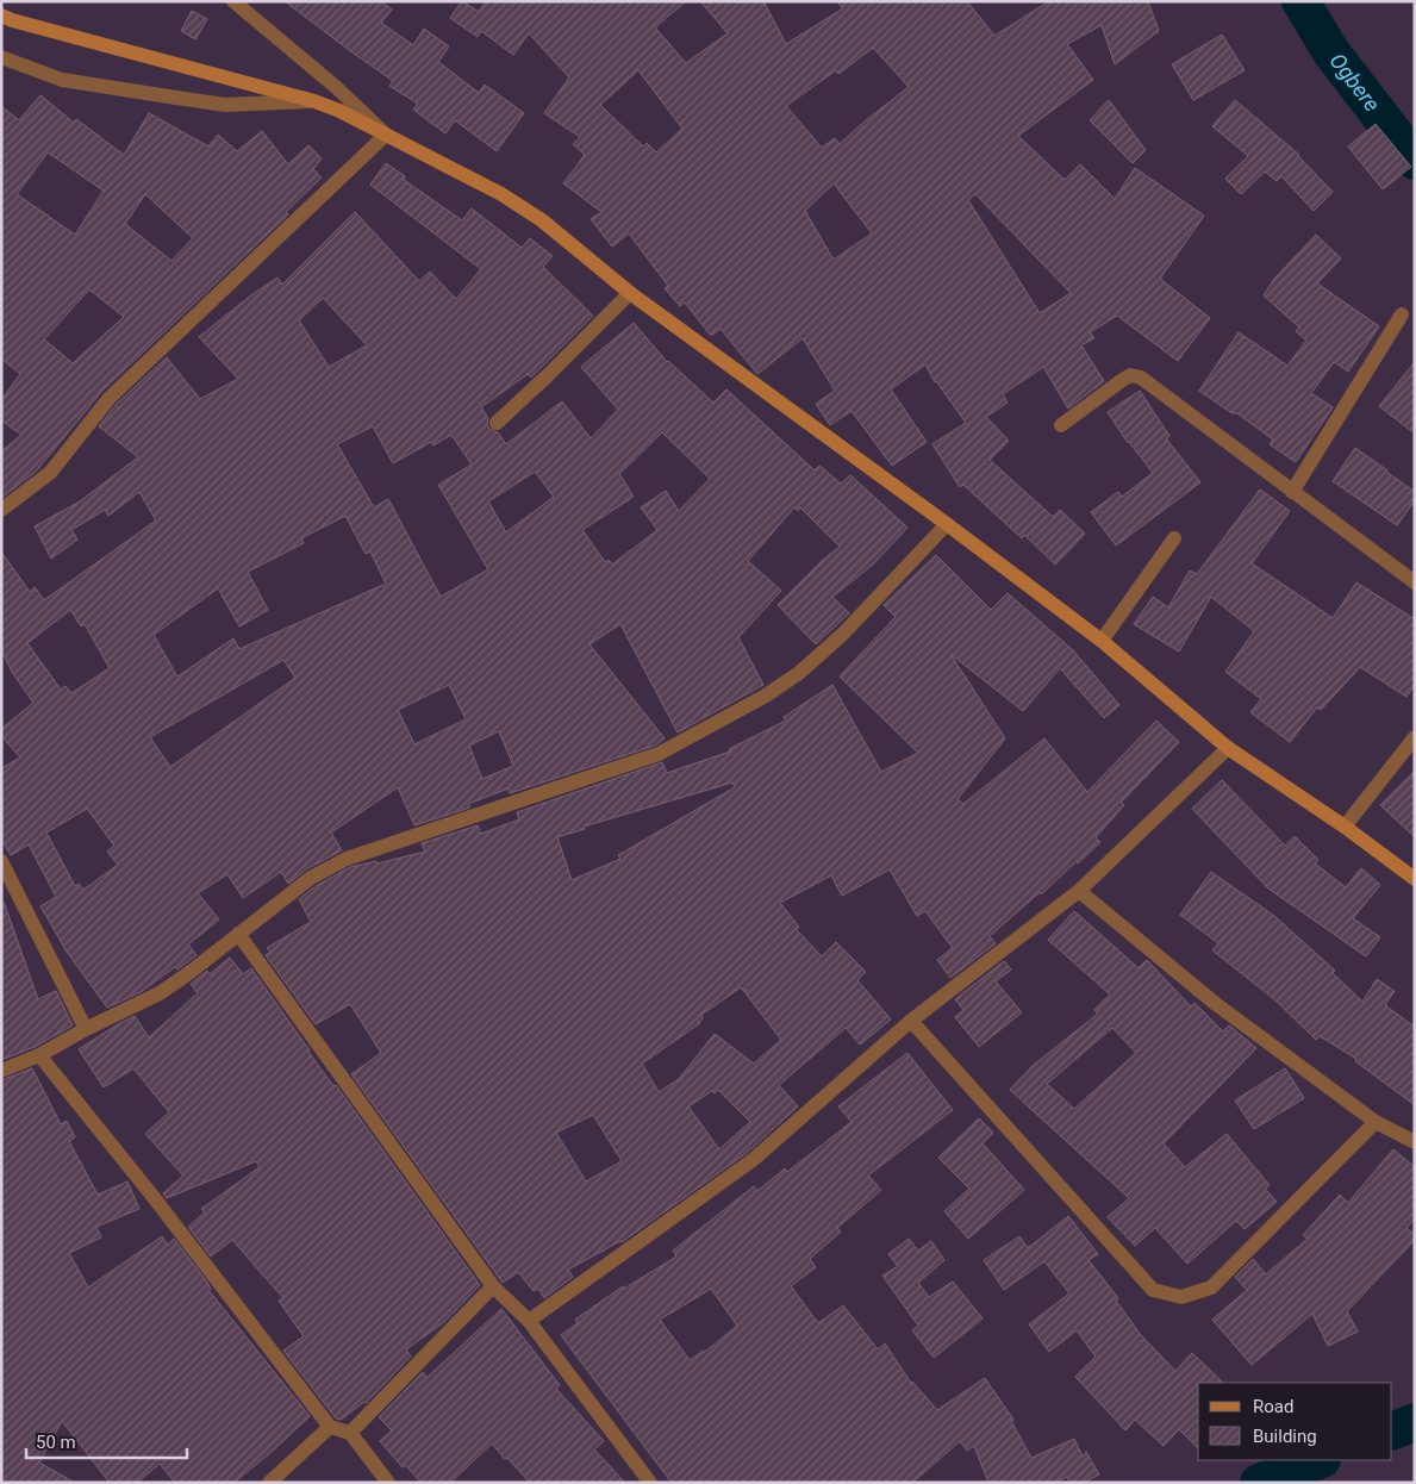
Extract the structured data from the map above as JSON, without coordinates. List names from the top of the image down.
{
  "water": ["Ogbere"],
  "legend": ["Road", "Building"],
  "scale_bar": "50 m"
}
